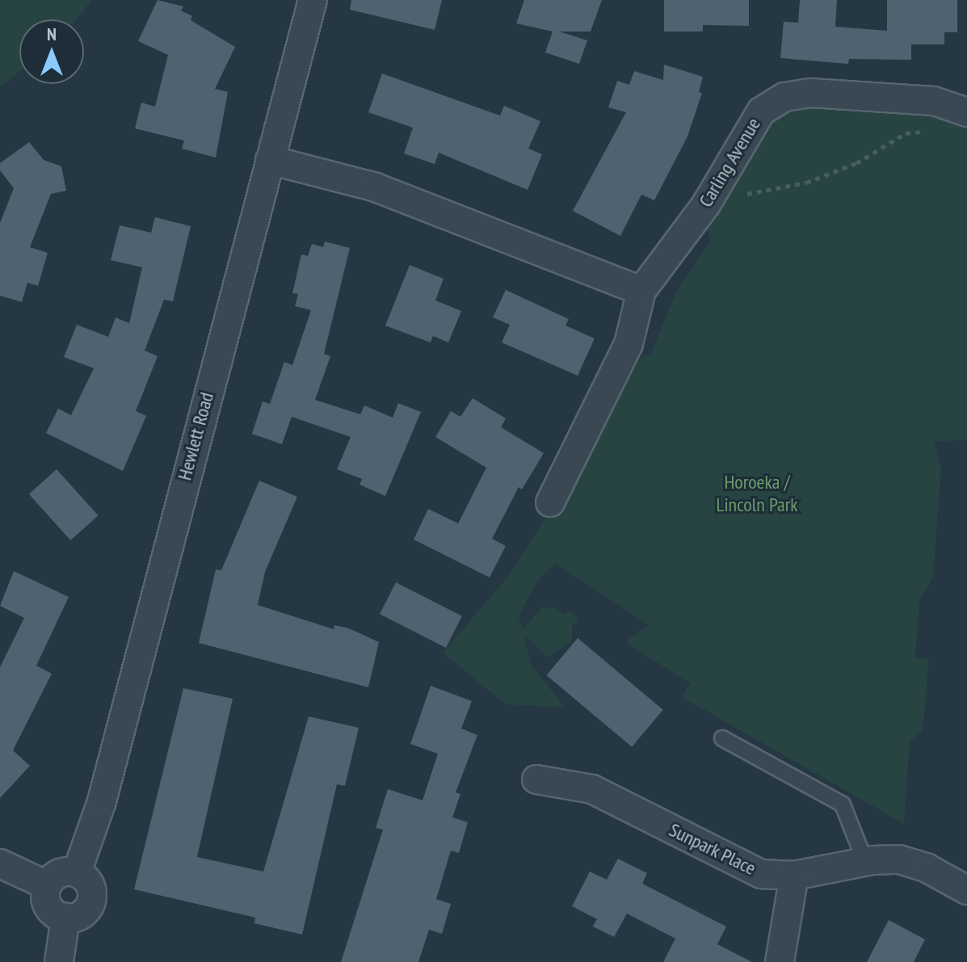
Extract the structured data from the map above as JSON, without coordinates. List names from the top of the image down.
{
  "streets": {
    "street": ["Carling Avenue", "Hewlett Road", "Sunpark Place"]
  },
  "parks": ["Horoeka / Lincoln Park"],
  "north": "top"
}
